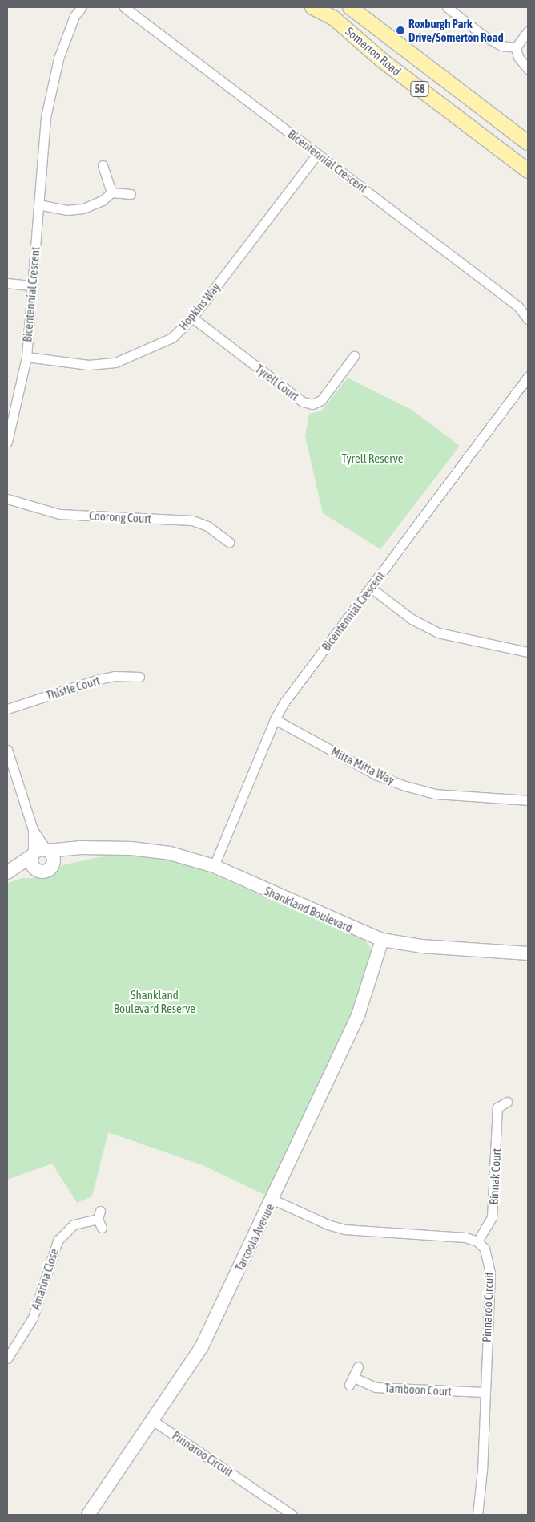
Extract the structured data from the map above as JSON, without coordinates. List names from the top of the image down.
{
  "streets": {
    "main road": ["Somerton Road", "58"],
    "street": [
      "Bicentennial Crescent",
      "Hopkins Way",
      "Tyrell Court",
      "Coorong Court",
      "Thistle Court",
      "Mitta Mitta Way",
      "Shankland Boulevard",
      "Binnak Court",
      "Tarcoola Avenue",
      "Amarina Close",
      "Pinnaroo Circuit",
      "Tamboon Court"
    ]
  },
  "crossings": [
    ["Bicentennial Crescent", "Hopkins Way"],
    ["Bicentennial Crescent", "Mitta Mitta Way"],
    ["Bicentennial Crescent", "Shankland Boulevard"],
    ["Hopkins Way", "Tyrell Court"],
    ["Shankland Boulevard", "Tarcoola Avenue"],
    ["Binnak Court", "Pinnaroo Circuit"],
    ["Tarcoola Avenue", "Pinnaroo Circuit"],
    ["Pinnaroo Circuit", "Tamboon Court"]
  ],
  "parks": ["Tyrell Reserve", "Shankland Boulevard Reserve"],
  "places": ["Roxburgh Park Drive/Somerton Road"]
}
